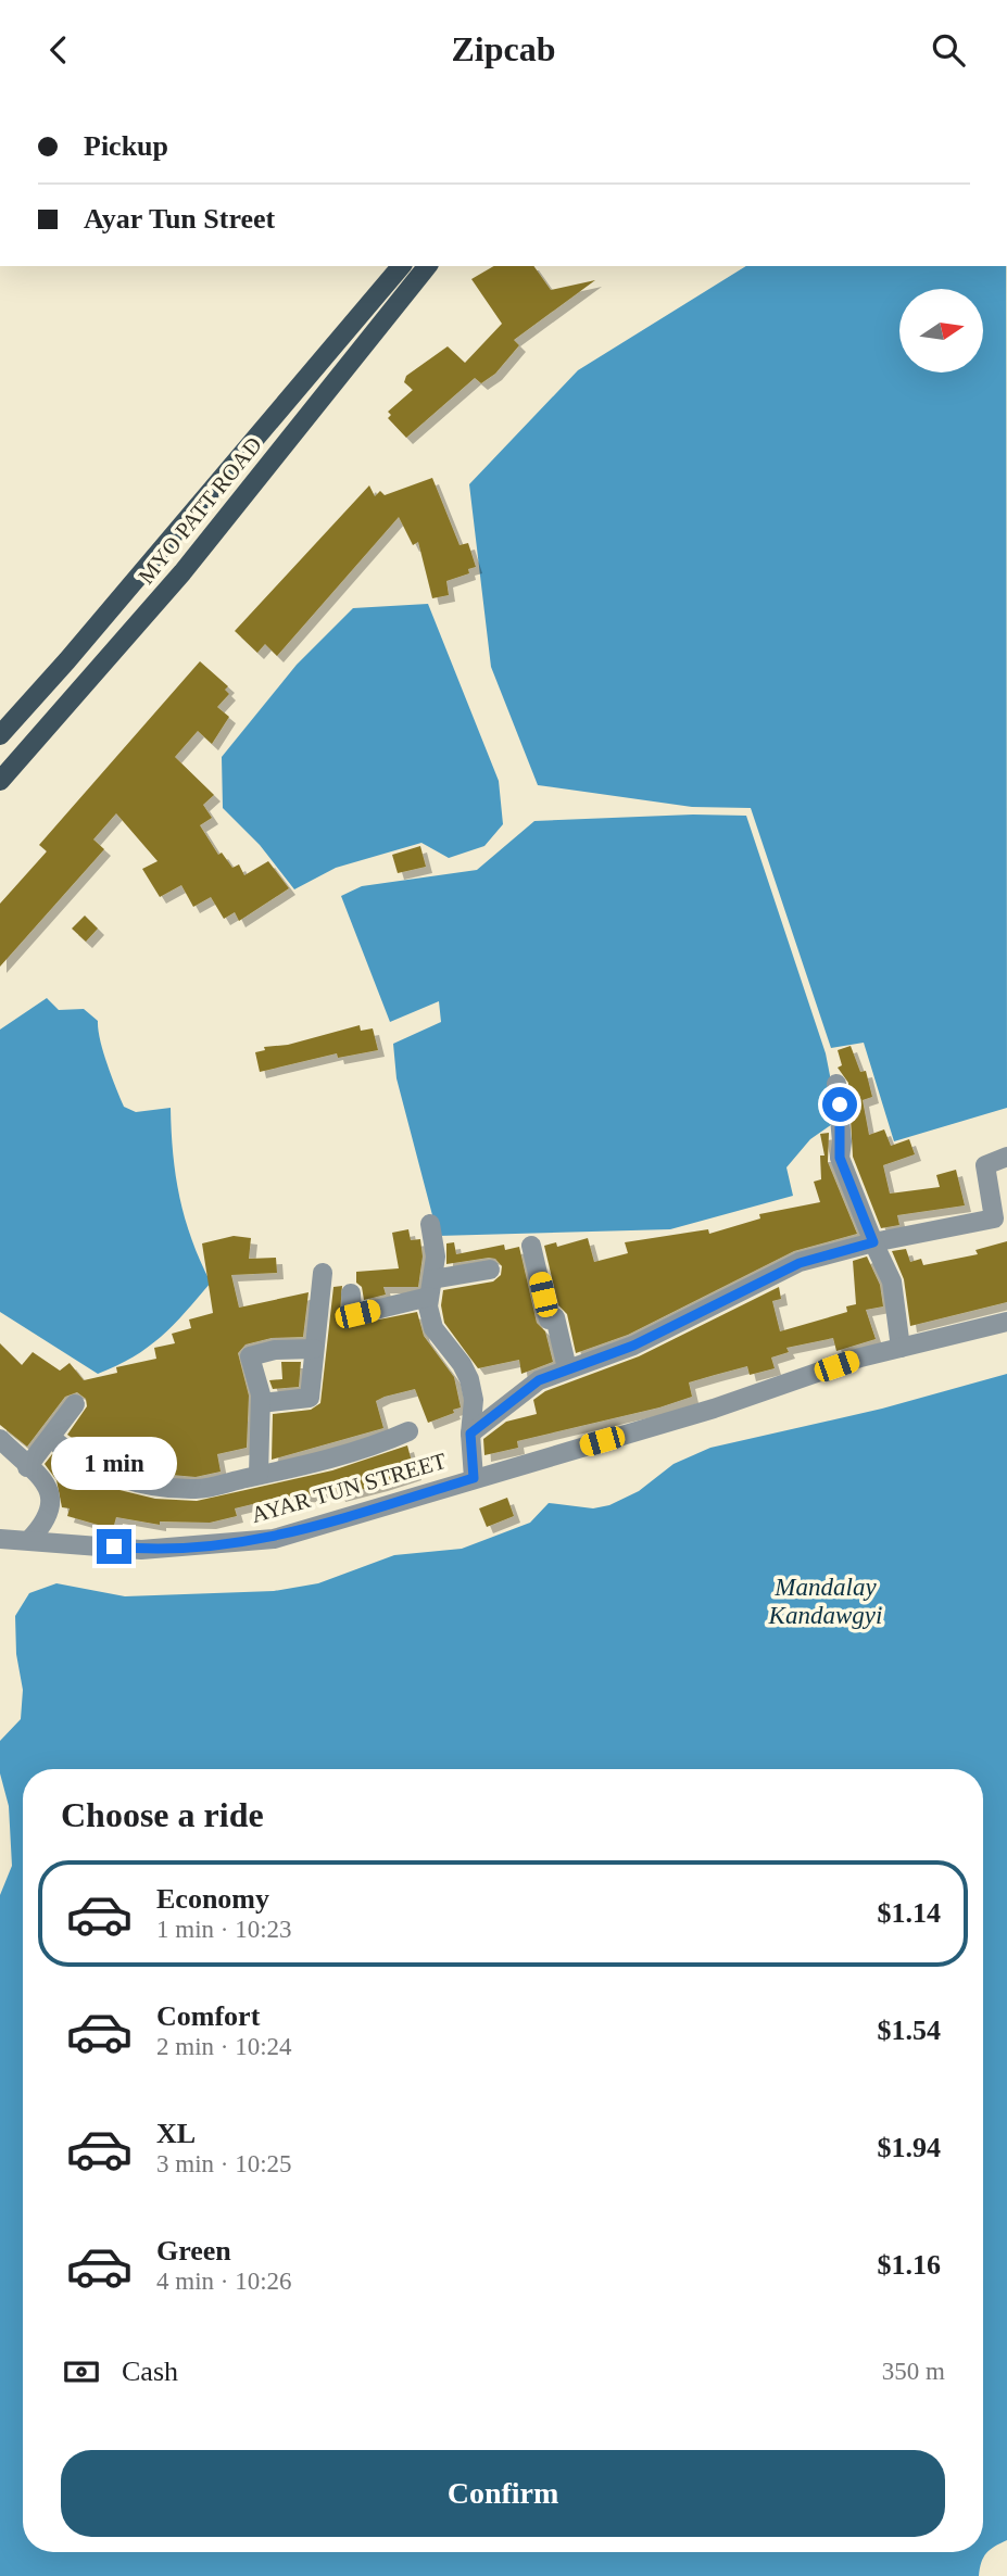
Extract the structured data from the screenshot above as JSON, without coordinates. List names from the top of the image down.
{
  "streets": {
    "main road": ["MYO PATT ROAD"],
    "street": ["AYAR TUN STREET"]
  },
  "water": ["Mandalay Kandawgyi"],
  "north": "right",
  "page": {
    "header": "Zipcab",
    "banner": ["Pickup", "Ayar Tun Street"],
    "bubble": "1 min",
    "heading": "Choose a ride",
    "list": [
      {
        "name": "Economy",
        "note": "1 min · 10:23",
        "value": "$1.14"
      },
      {
        "name": "Comfort",
        "note": "2 min · 10:24",
        "value": "$1.54"
      },
      {
        "name": "XL",
        "note": "3 min · 10:25",
        "value": "$1.94"
      },
      {
        "name": "Green",
        "note": "4 min · 10:26",
        "value": "$1.16"
      }
    ],
    "pay": ["Cash", "350 m"],
    "buttons": "Confirm"
  }
}
